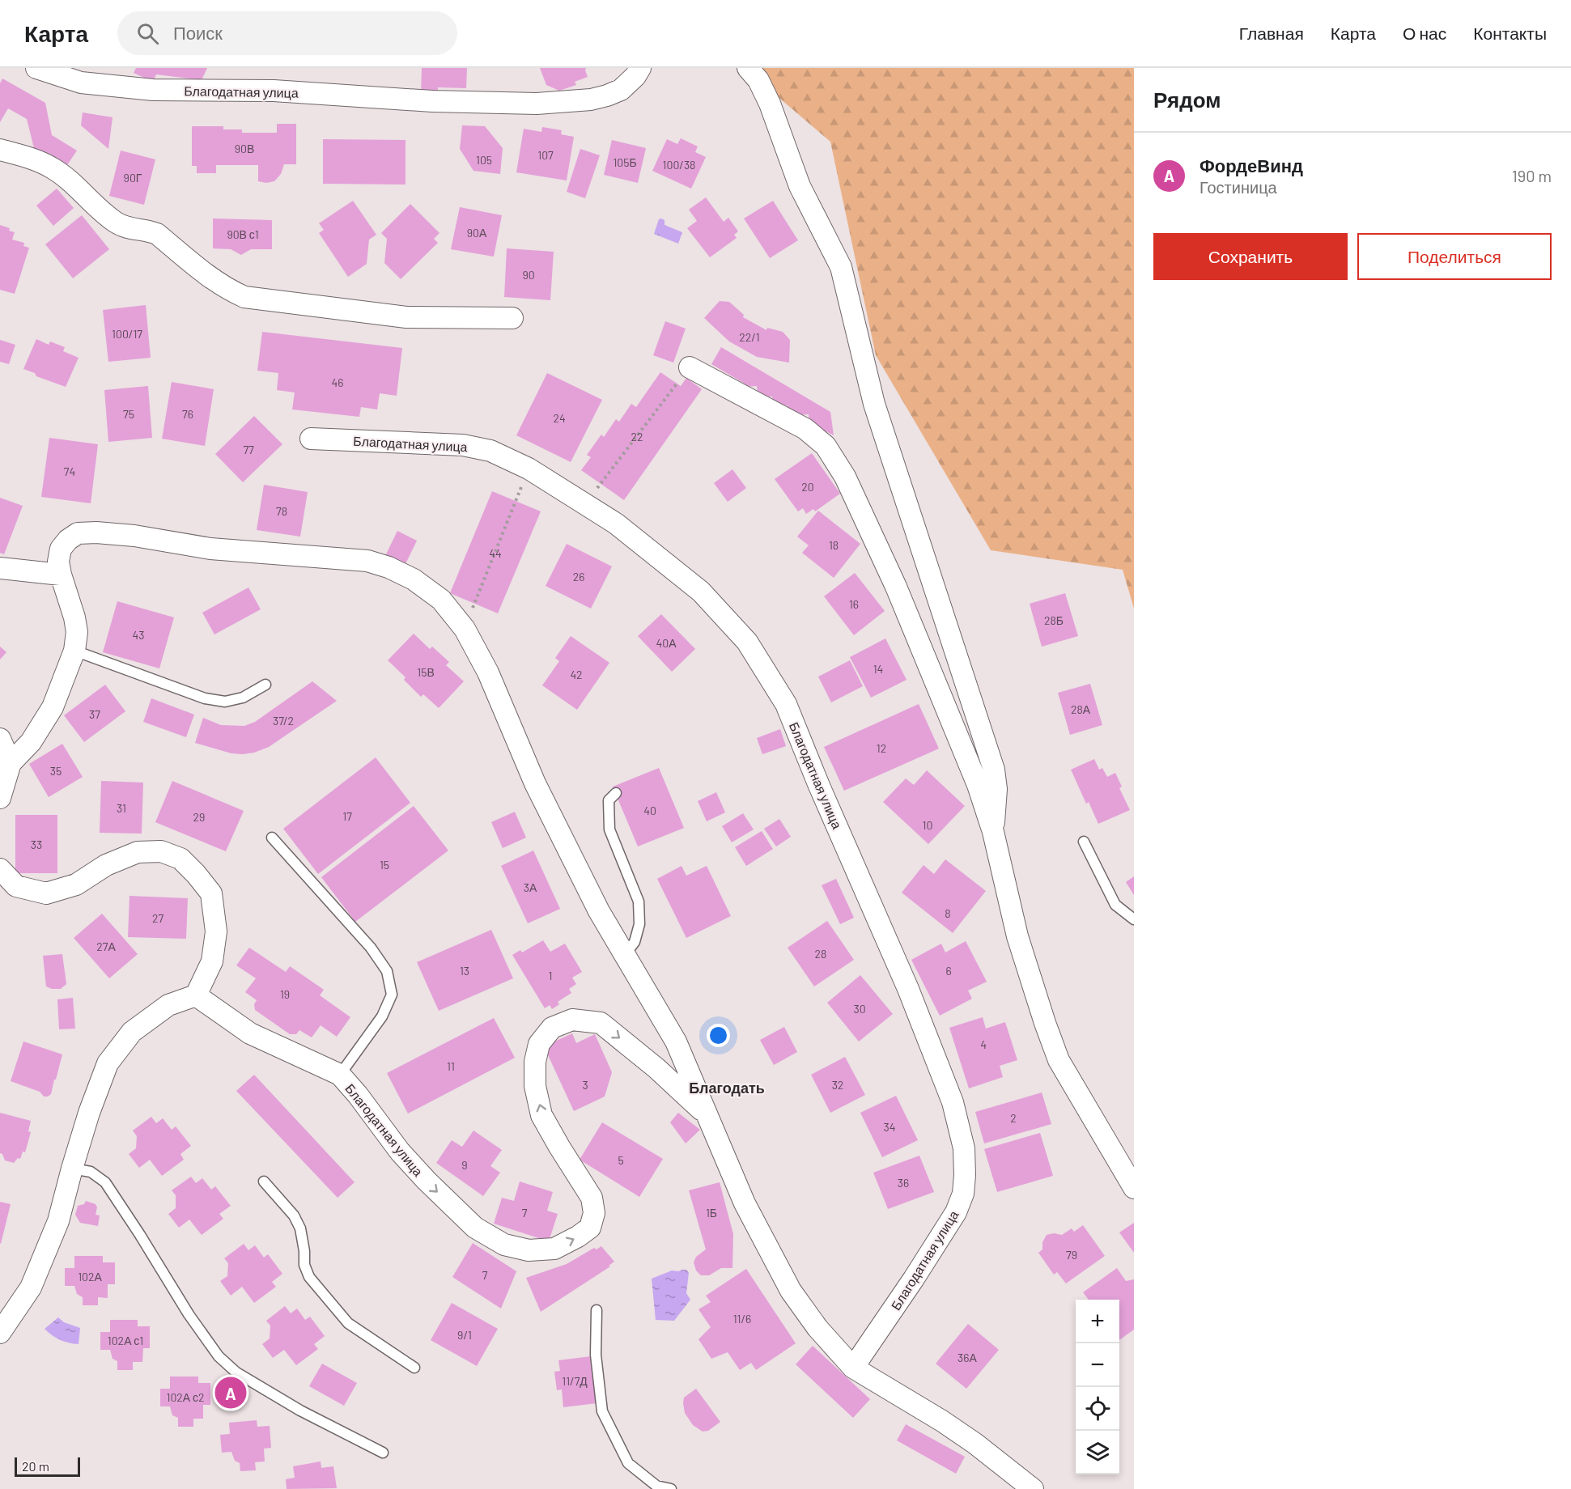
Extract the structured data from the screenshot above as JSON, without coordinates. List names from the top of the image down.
{
  "streets": {
    "street": ["Благодатная улица"]
  },
  "districts": ["Благодать"],
  "house_numbers": [
    "90В",
    "107",
    "105",
    "105Б",
    "100/38",
    "90Г",
    "90А",
    "90В с1",
    "90",
    "100/17",
    "22/1",
    "46",
    "75",
    "76",
    "24",
    "22",
    "77",
    "74",
    "20",
    "78",
    "18",
    "44",
    "26",
    "16",
    "28Б",
    "43",
    "40А",
    "14",
    "15В",
    "42",
    "28А",
    "37",
    "37/2",
    "12",
    "35",
    "31",
    "40",
    "17",
    "29",
    "10",
    "33",
    "15",
    "3А",
    "8",
    "27",
    "27А",
    "28",
    "13",
    "6",
    "1",
    "19",
    "30",
    "4",
    "11",
    "3",
    "32",
    "2",
    "34",
    "5",
    "9",
    "36",
    "7",
    "1Б",
    "79",
    "7",
    "102А",
    "11/6",
    "9/1",
    "102А с1",
    "36А",
    "11/7Д",
    "102А с2"
  ],
  "scale_bar": "20 m",
  "page": {
    "header": "Карта",
    "search": "Поиск",
    "nav": [
      "Главная",
      "Карта",
      "О нас",
      "Контакты"
    ],
    "heading": "Рядом",
    "list": [
      {
        "mark": "A",
        "name": "ФордеВинд",
        "note": "Гостиница",
        "value": "190 m"
      }
    ],
    "buttons": ["Сохранить", "Поделиться"],
    "map_buttons": ["+", "−"],
    "pins": "A",
    "scale": "20 m"
  }
}
